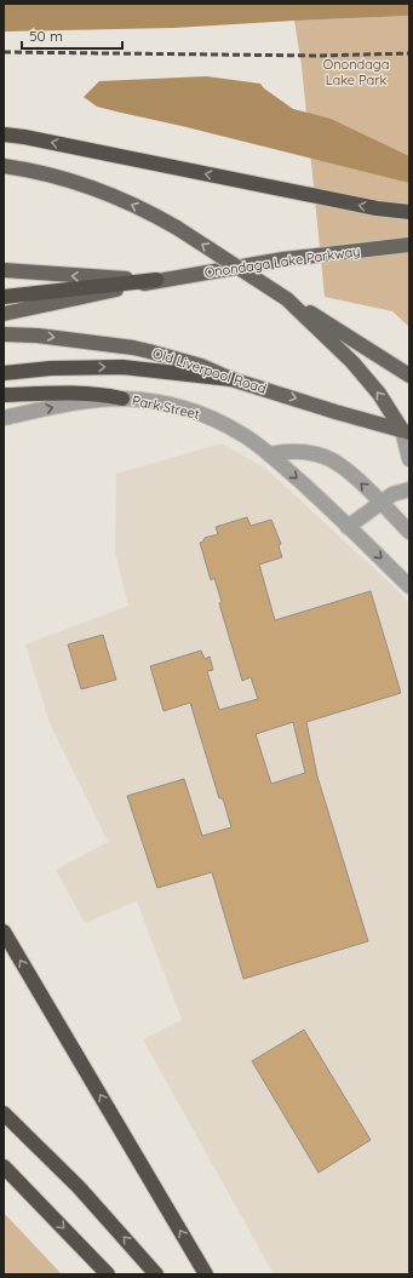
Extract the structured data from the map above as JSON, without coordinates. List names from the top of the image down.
{
  "streets": {
    "main road": ["Onondaga Lake Parkway", "Old Liverpool Road"],
    "street": ["Park Street"]
  },
  "parks": ["Onondaga Lake Park"],
  "scale_bar": "50 m"
}
